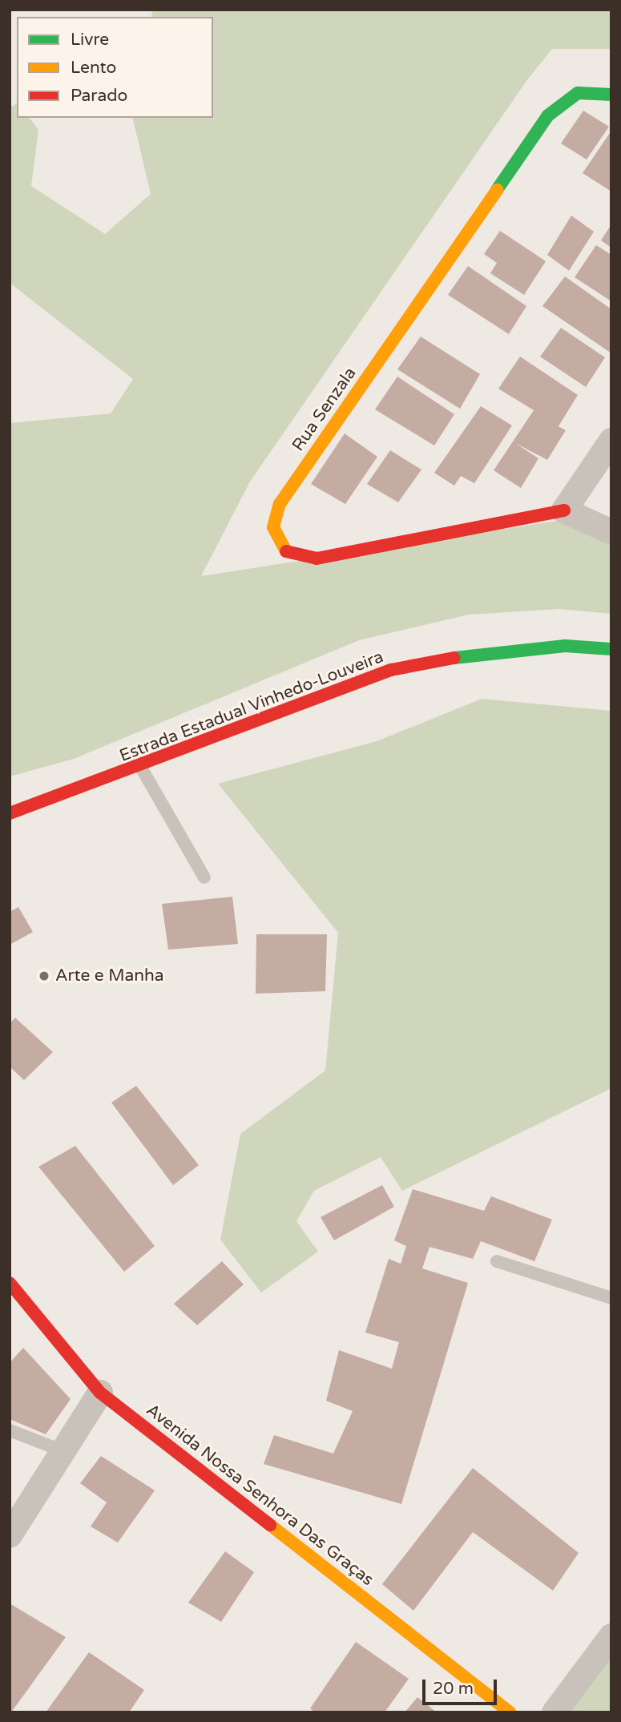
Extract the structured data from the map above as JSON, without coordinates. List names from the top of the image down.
{
  "streets": {
    "street": ["Rua Senzala", "Estrada Estadual Vinhedo-Louveira", "Avenida Nossa Senhora Das Graças"]
  },
  "places": ["Arte e Manha"],
  "legend": ["Livre", "Lento", "Parado"],
  "scale_bar": "20 m"
}
